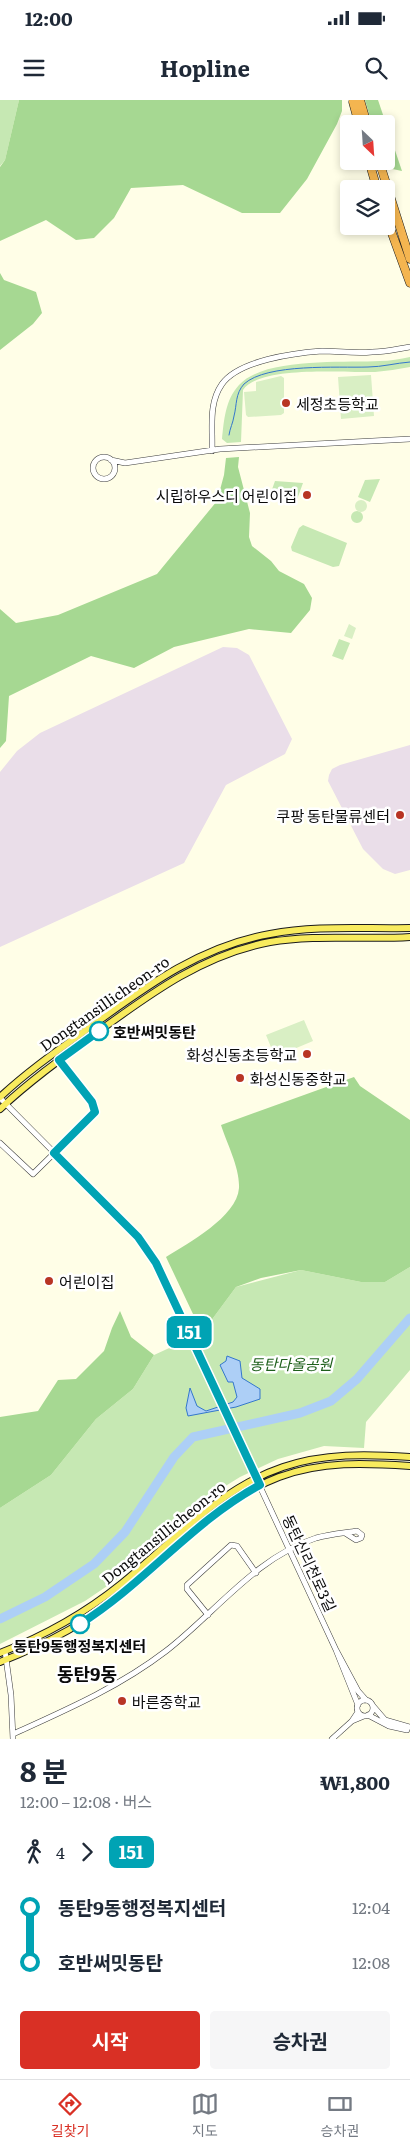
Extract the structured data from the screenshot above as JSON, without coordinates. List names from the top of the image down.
{
  "streets": {
    "main road": ["Dongtansillicheon-ro"],
    "street": ["동탄신리천로3길"]
  },
  "crossings": [
    ["Dongtansillicheon-ro", "동탄신리천로3길"]
  ],
  "districts": ["동탄9동"],
  "parks": ["동탄다올공원"],
  "places": [
    "세정초등학교",
    "시립하우스디 어린이집",
    "쿠팡 동탄물류센터",
    "호반써밋동탄",
    "화성신동초등학교",
    "화성신동중학교",
    "어린이집",
    "동탄9동행정복지센터",
    "바른중학교"
  ],
  "lines": ["bus line 151"],
  "north": "bottom right",
  "page": {
    "status": "12:00",
    "header": "Hopline",
    "on_map": "151",
    "heading": ["8 분", "12:00 – 12:08 · 버스", "₩1,800"],
    "legs": ["4", "151"],
    "list": [
      {
        "name": "동탄9동행정복지센터",
        "value": "12:04"
      },
      {
        "name": "호반써밋동탄",
        "value": "12:08"
      }
    ],
    "buttons": ["시작", "승차권"],
    "tabs": ["길찾기", "지도", "승차권"]
  }
}
